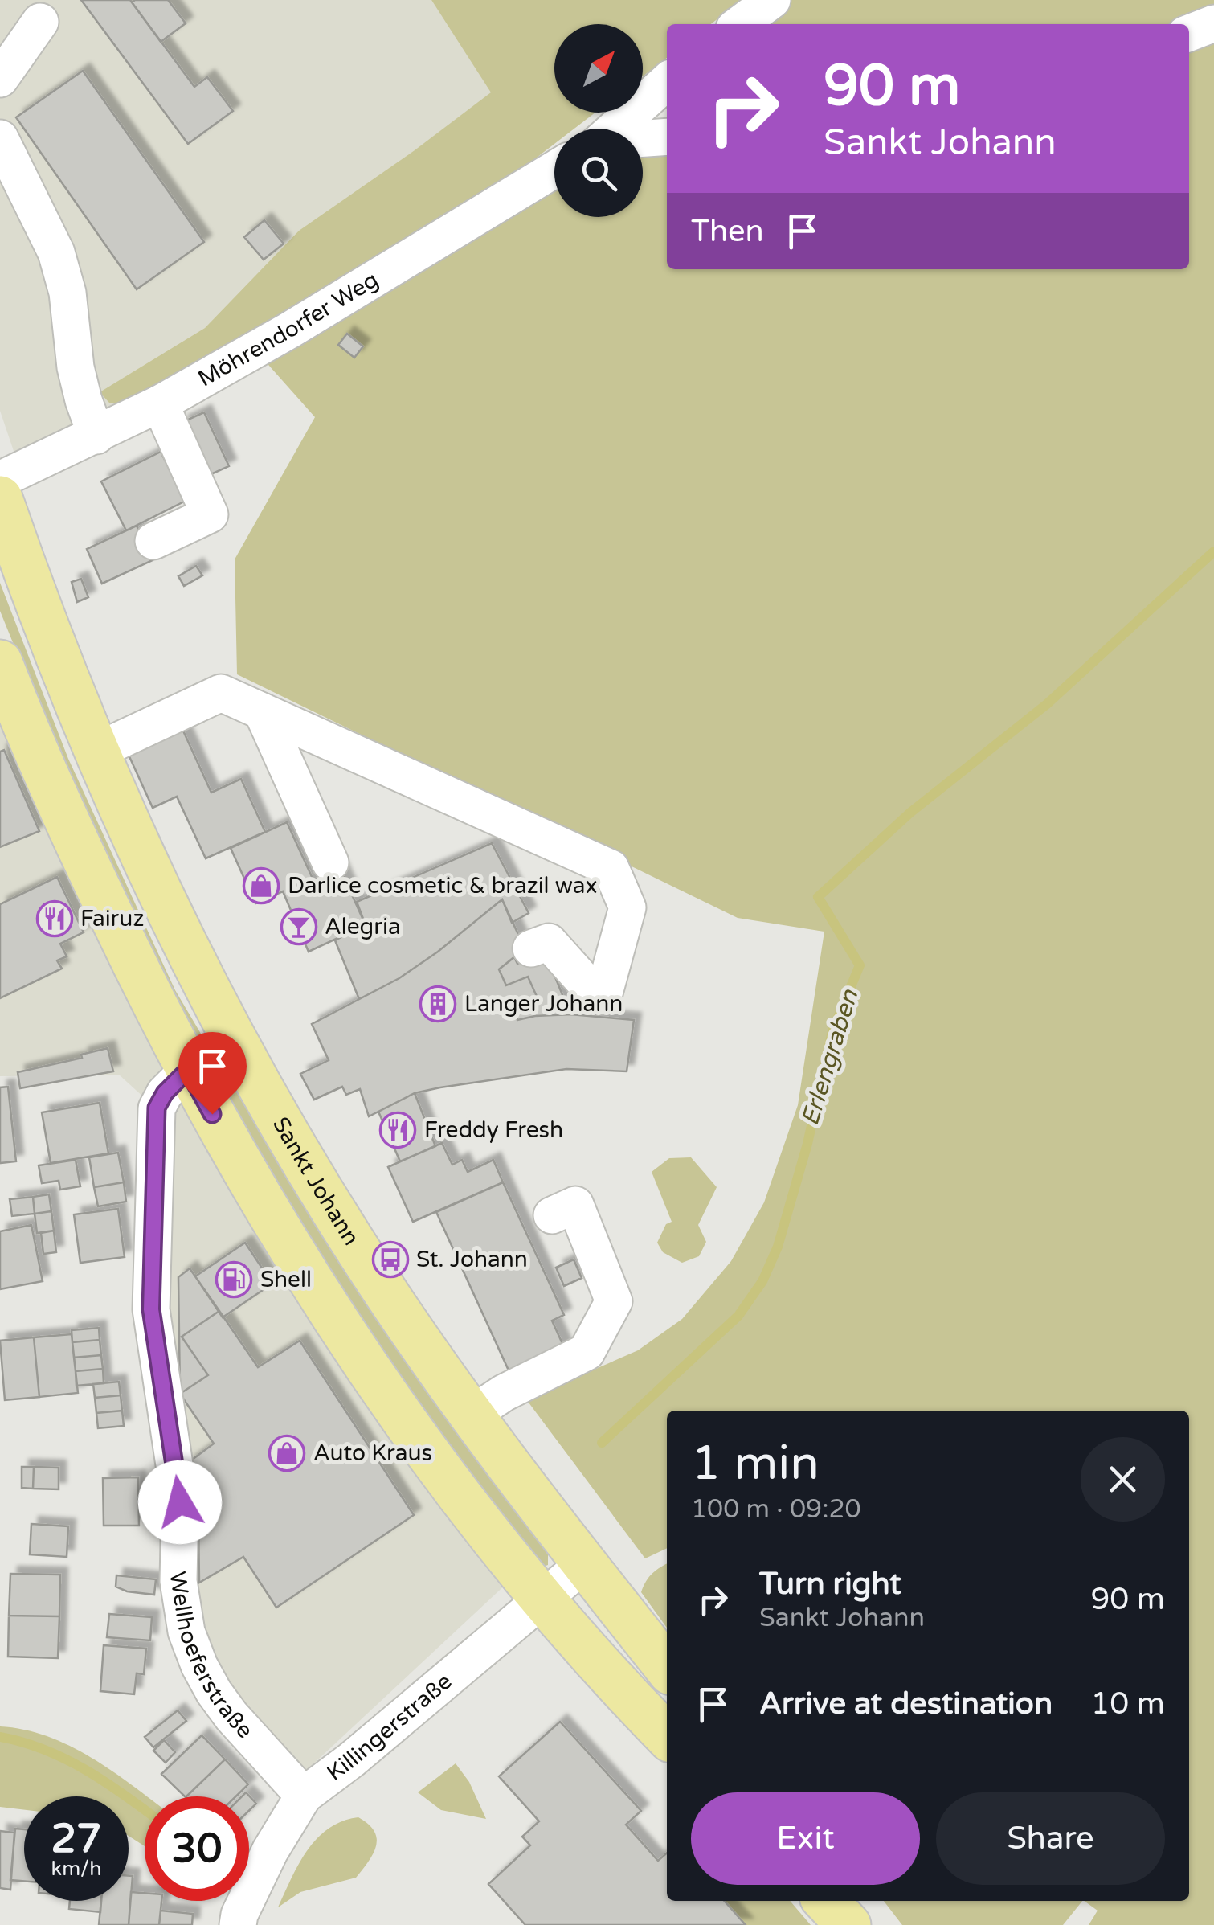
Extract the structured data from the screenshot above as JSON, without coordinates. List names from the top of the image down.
{
  "streets": {
    "main road": ["Sankt Johann"],
    "street": ["Möhrendorfer Weg", "Wellhoeferstraße", "Killingerstraße"]
  },
  "crossings": [
    ["Sankt Johann", "Killingerstraße"],
    ["Wellhoeferstraße", "Killingerstraße"]
  ],
  "water": ["Erlengraben"],
  "places": {
    "shop": ["Darlice cosmetic & brazil wax", "Auto Kraus"],
    "restaurant": ["Fairuz", "Freddy Fresh"],
    "bar": ["Alegria"],
    "building": ["Langer Johann"],
    "bus stop": ["St. Johann"],
    "fuel station": ["Shell"]
  },
  "north": "top right",
  "page": {
    "turn": ["90 m", "Sankt Johann"],
    "then": "Then",
    "heading": ["1 min", "100 m · 09:20"],
    "list": [
      {
        "name": "Turn right",
        "note": "Sankt Johann",
        "value": "90 m"
      },
      {
        "name": "Arrive at destination",
        "value": "10 m"
      }
    ],
    "buttons": ["Exit", "Share"],
    "speed": "27 km/h",
    "limit": "30"
  }
}
